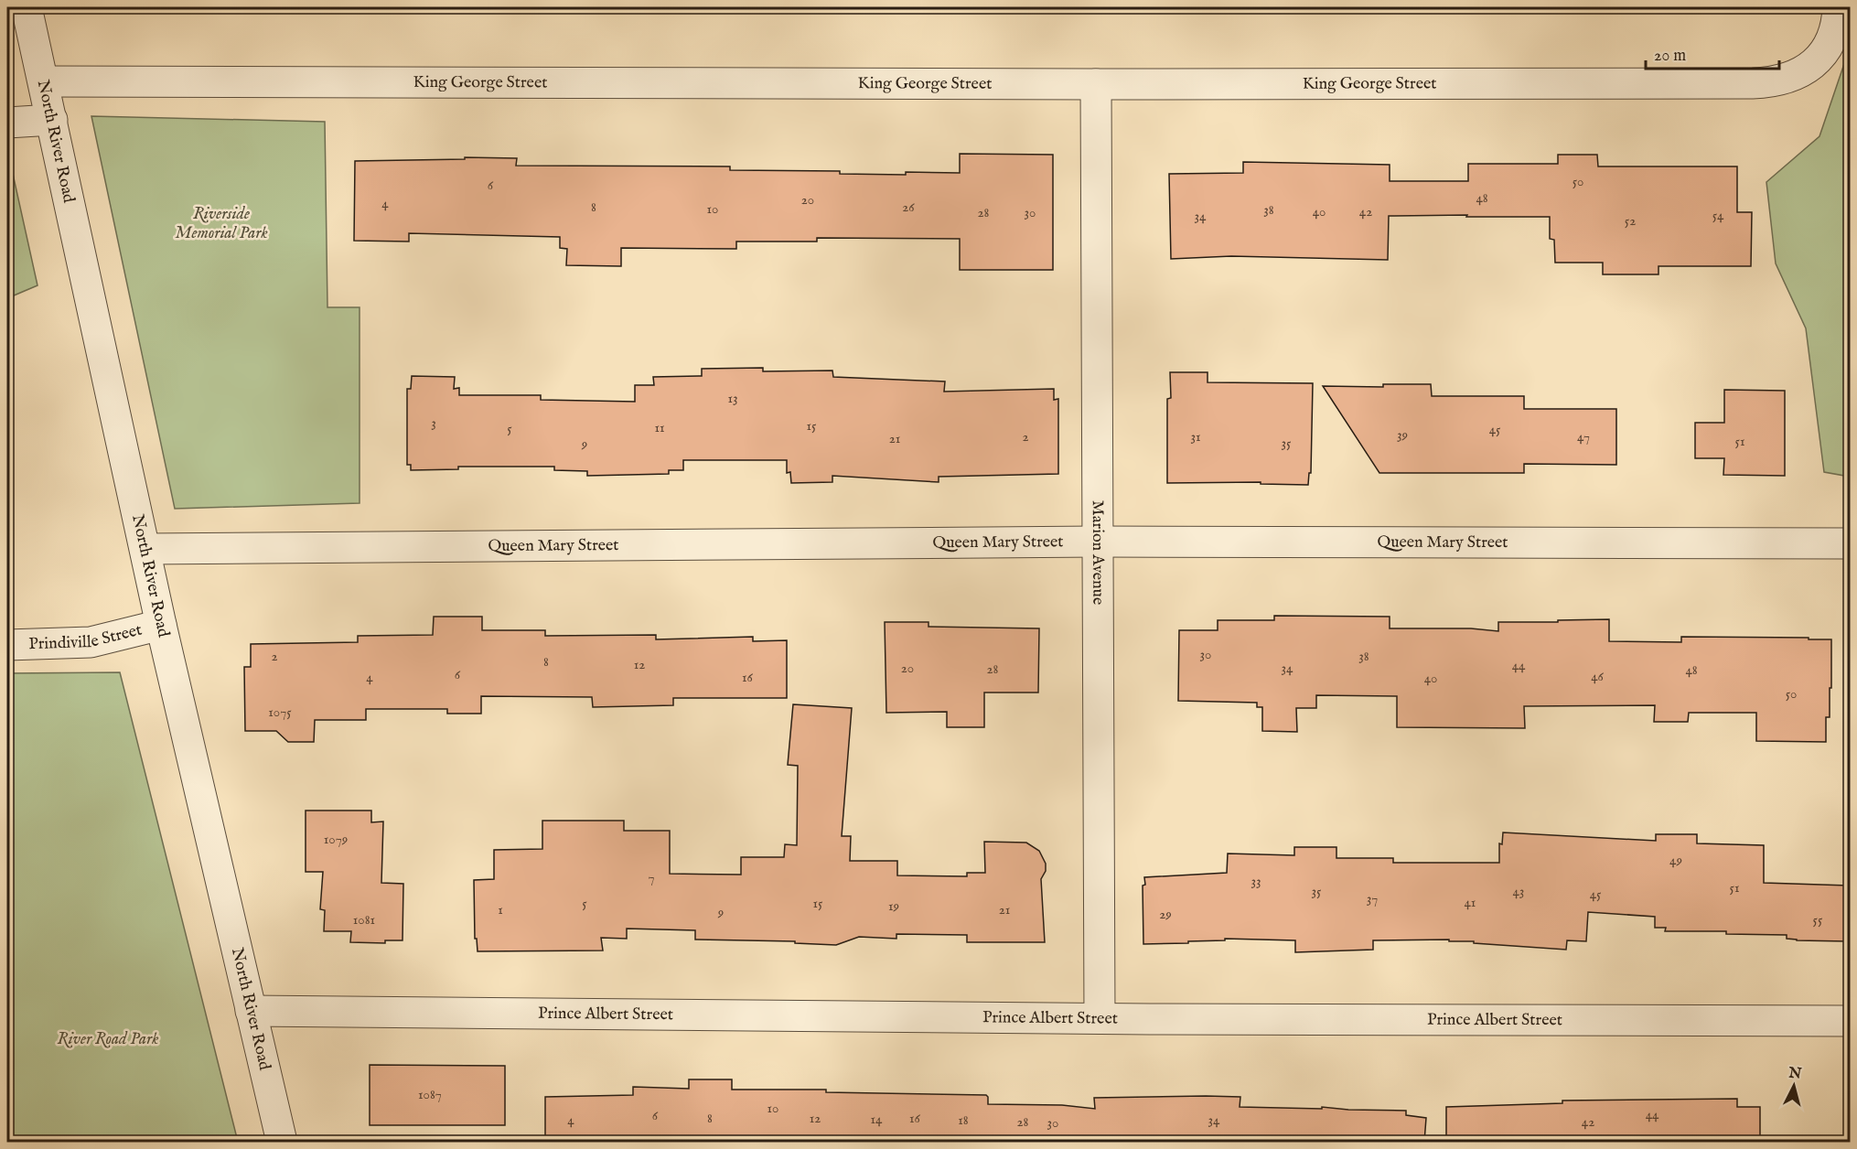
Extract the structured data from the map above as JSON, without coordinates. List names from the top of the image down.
{
  "streets": {
    "street": [
      "King George Street",
      "North River Road",
      "Queen Mary Street",
      "Marion Avenue",
      "Prindiville Street",
      "Prince Albert Street"
    ]
  },
  "crossings": [
    ["King George Street", "North River Road"],
    ["King George Street", "Marion Avenue"],
    ["North River Road", "Queen Mary Street"],
    ["North River Road", "Prindiville Street"],
    ["North River Road", "Prince Albert Street"],
    ["Queen Mary Street", "Marion Avenue"],
    ["Marion Avenue", "Prince Albert Street"]
  ],
  "parks": ["Riverside Memorial Park", "River Road Park"],
  "house_numbers": [
    "50",
    "6",
    "48",
    "20",
    "4",
    "8",
    "26",
    "10",
    "38",
    "40",
    "42",
    "28",
    "30",
    "54",
    "34",
    "52",
    "13",
    "3",
    "15",
    "11",
    "5",
    "45",
    "39",
    "2",
    "31",
    "47",
    "21",
    "51",
    "35",
    "9",
    "30",
    "2",
    "38",
    "8",
    "12",
    "44",
    "20",
    "34",
    "28",
    "48",
    "6",
    "46",
    "4",
    "16",
    "40",
    "50",
    "1075",
    "1079",
    "49",
    "7",
    "33",
    "51",
    "35",
    "43",
    "45",
    "37",
    "41",
    "5",
    "15",
    "19",
    "1",
    "21",
    "9",
    "29",
    "1081",
    "55",
    "1087",
    "10",
    "44",
    "6",
    "8",
    "12",
    "16",
    "14",
    "4",
    "18",
    "34",
    "28",
    "42",
    "30"
  ],
  "scale_bar": "20 m",
  "north": "top"
}
